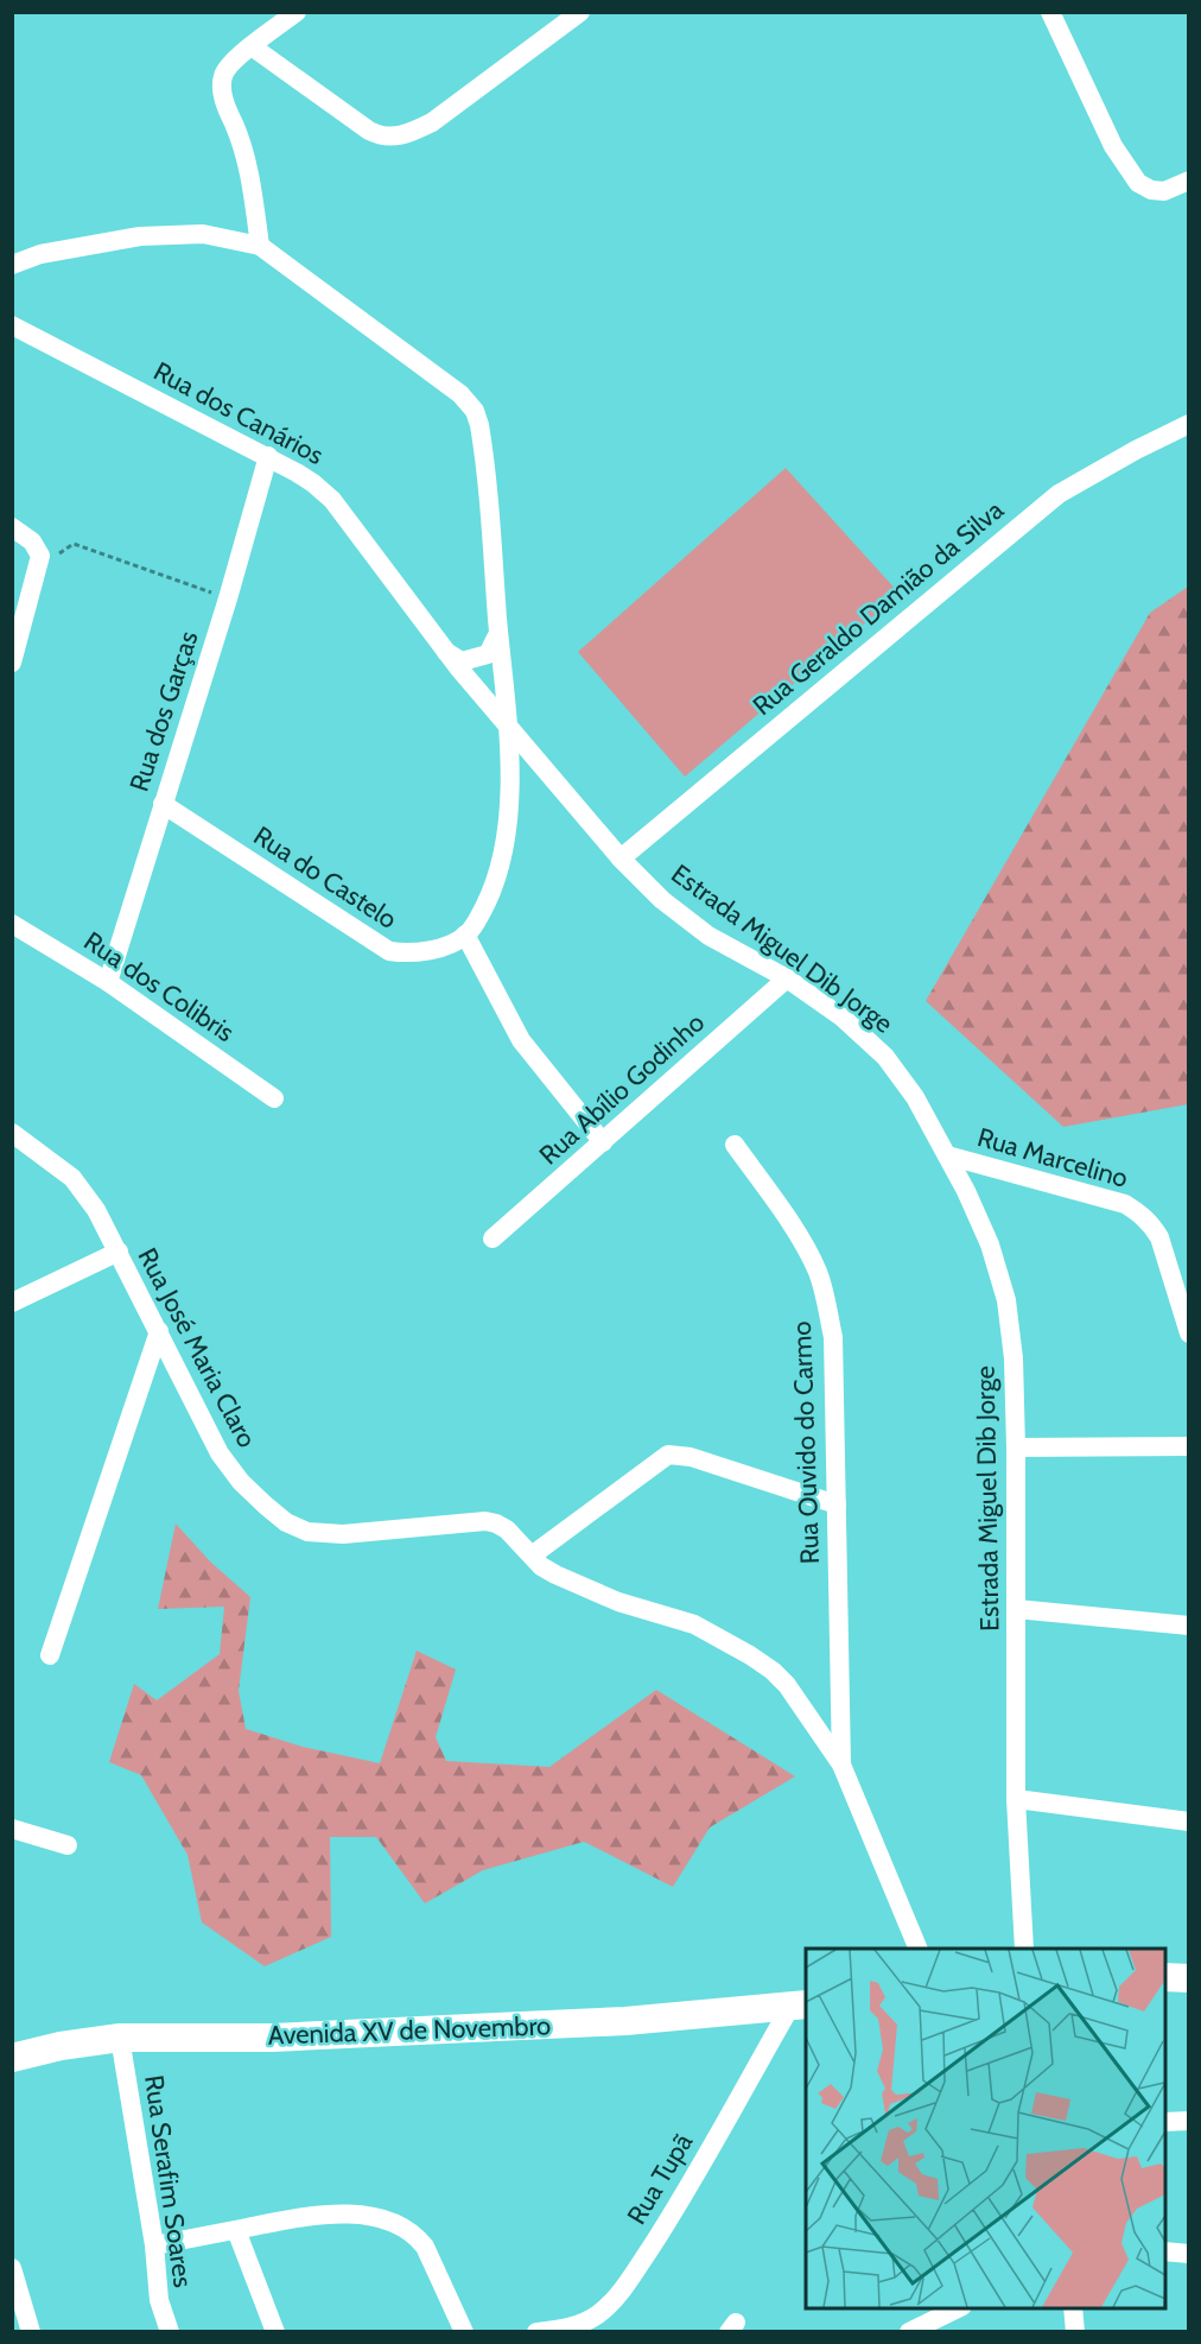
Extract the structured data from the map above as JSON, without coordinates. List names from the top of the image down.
{
  "streets": {
    "street": [
      "Rua dos Canários",
      "Rua Geraldo Damião da Silva",
      "Rua dos Garças",
      "Rua do Castelo",
      "Estrada Miguel Dib Jorge",
      "Rua dos Colibris",
      "Rua Abílio Godinho",
      "Rua Marcelino",
      "Rua José Maria Claro",
      "Rua Ouvido do Carmo",
      "Avenida XV de Novembro",
      "Rua Tupã",
      "Rua Serafim Soares"
    ]
  },
  "crossings": [
    ["Rua dos Canários", "Rua dos Garças"],
    ["Rua dos Canários", "Estrada Miguel Dib Jorge"],
    ["Rua Geraldo Damião da Silva", "Estrada Miguel Dib Jorge"],
    ["Rua dos Garças", "Rua do Castelo"],
    ["Rua dos Garças", "Rua dos Colibris"],
    ["Estrada Miguel Dib Jorge", "Rua Abílio Godinho"],
    ["Estrada Miguel Dib Jorge", "Rua Marcelino"],
    ["Rua José Maria Claro", "Rua Ouvido do Carmo"],
    ["Avenida XV de Novembro", "Rua Tupã"],
    ["Avenida XV de Novembro", "Rua Serafim Soares"]
  ]
}
